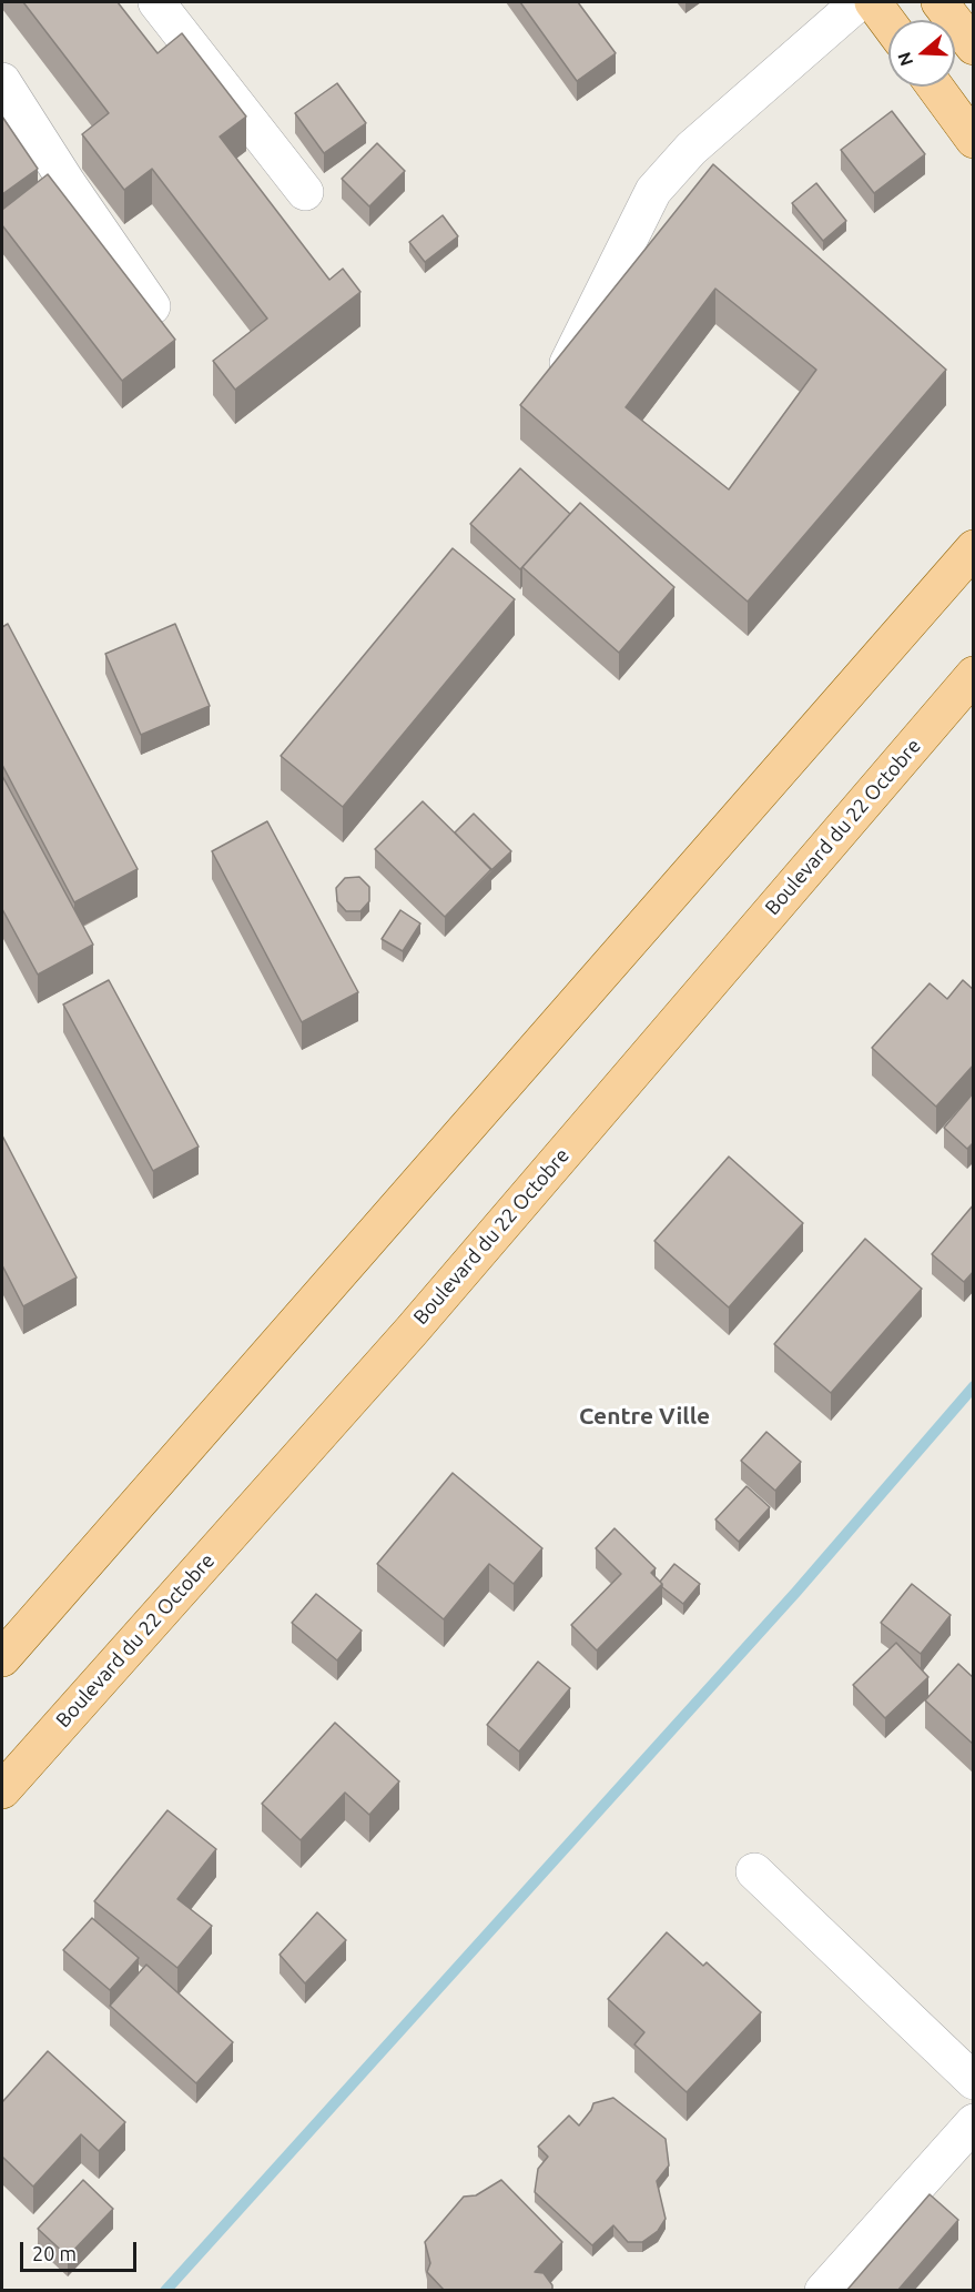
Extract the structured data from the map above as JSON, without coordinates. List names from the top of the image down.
{
  "streets": {
    "main road": ["Boulevard du 22 Octobre"]
  },
  "districts": ["Centre Ville"],
  "scale_bar": "20 m",
  "north": "left"
}
